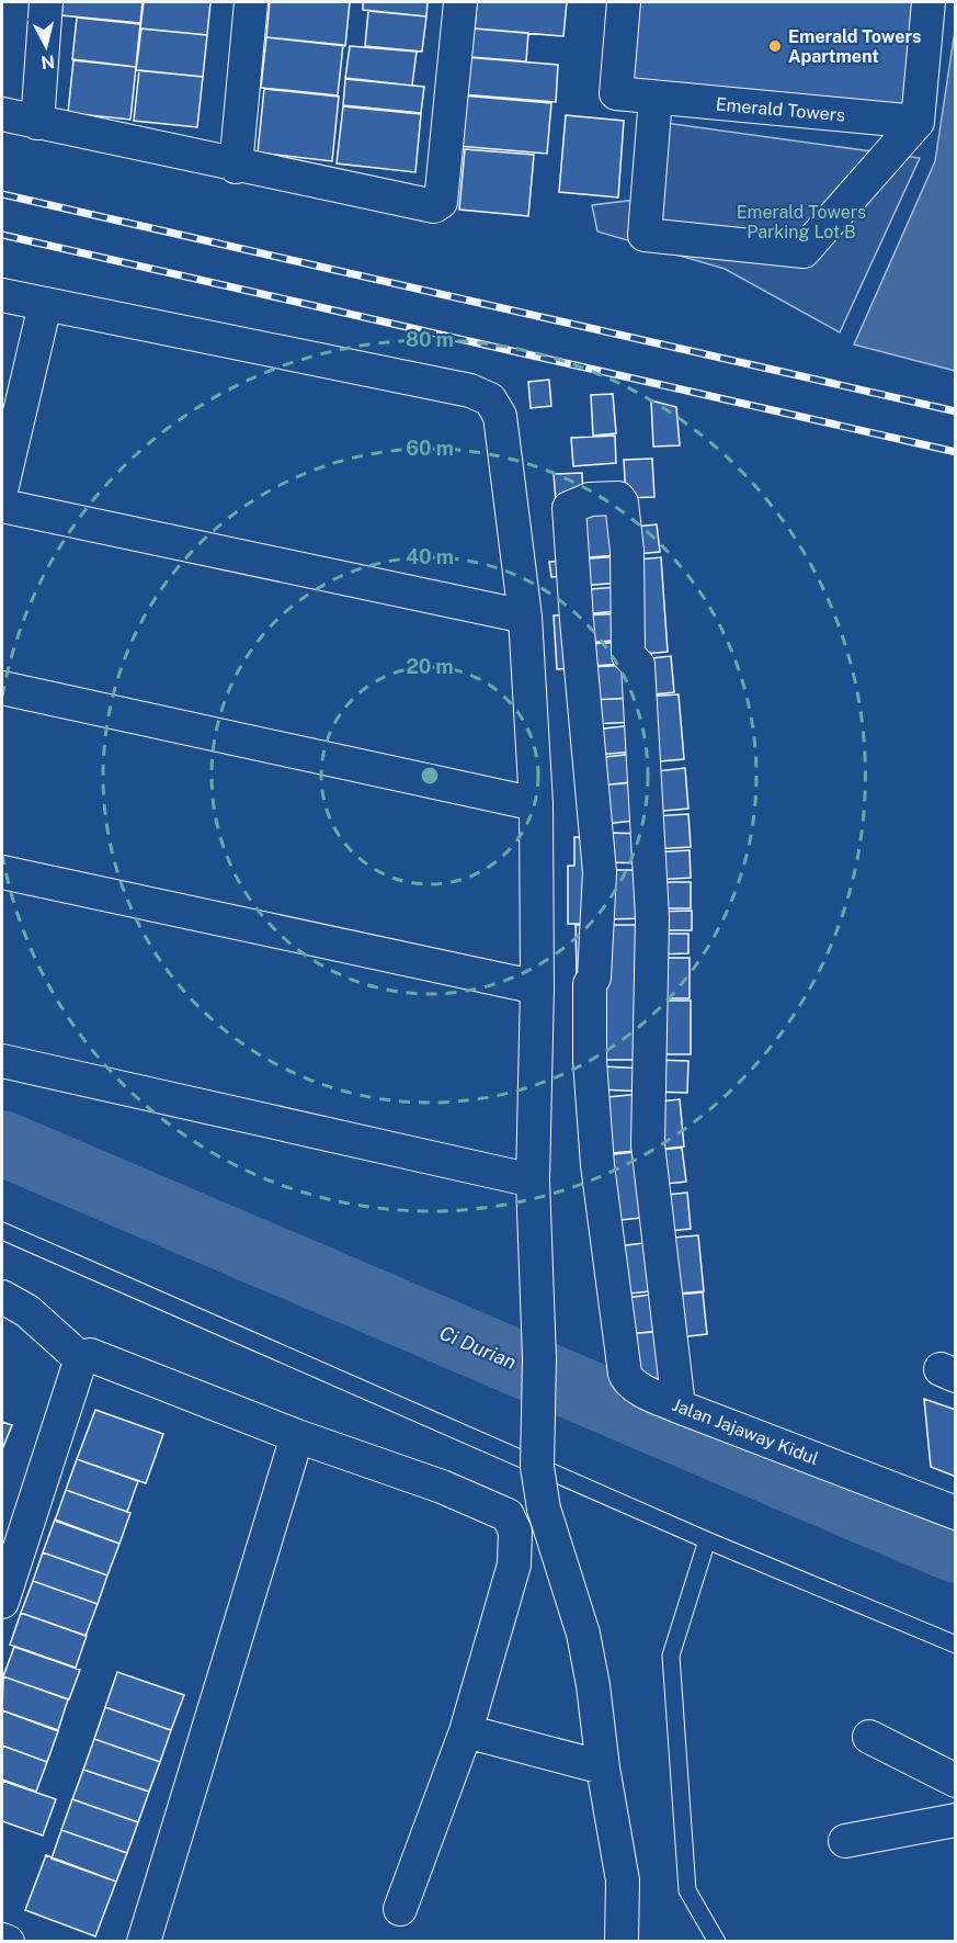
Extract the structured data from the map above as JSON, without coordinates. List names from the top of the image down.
{
  "streets": {
    "street": ["Emerald Towers", "Jalan Jajaway Kidul"]
  },
  "water": ["Ci Durian"],
  "parks": ["Emerald Towers Parking Lot B"],
  "places": ["Emerald Towers Apartment"],
  "north": "bottom",
  "rings": [
    "80 m",
    "60 m",
    "40 m",
    "20 m"
  ]
}
